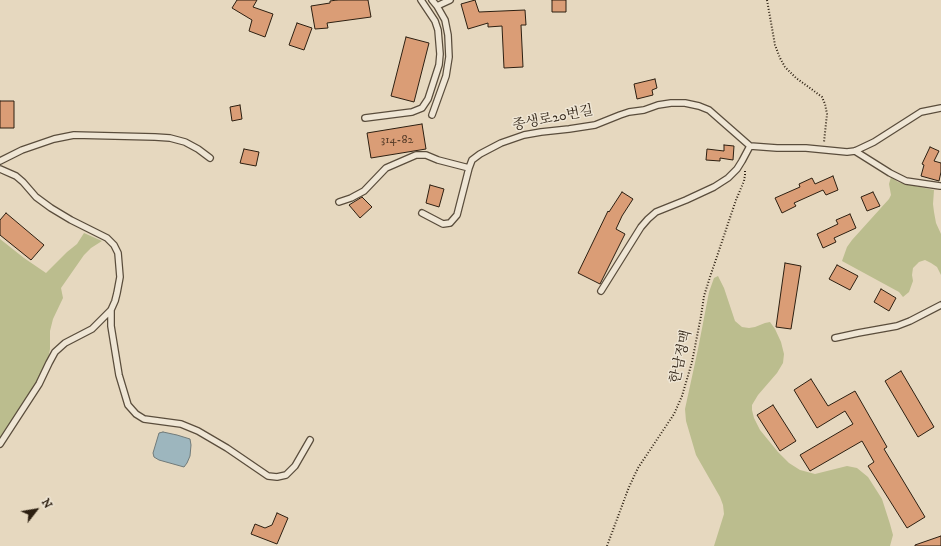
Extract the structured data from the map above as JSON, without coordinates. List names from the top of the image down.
{
  "streets": {
    "lane": ["종생로20번길"],
    "path": ["한남정맥"]
  },
  "house_numbers": ["314-82"],
  "north": "top right"
}
